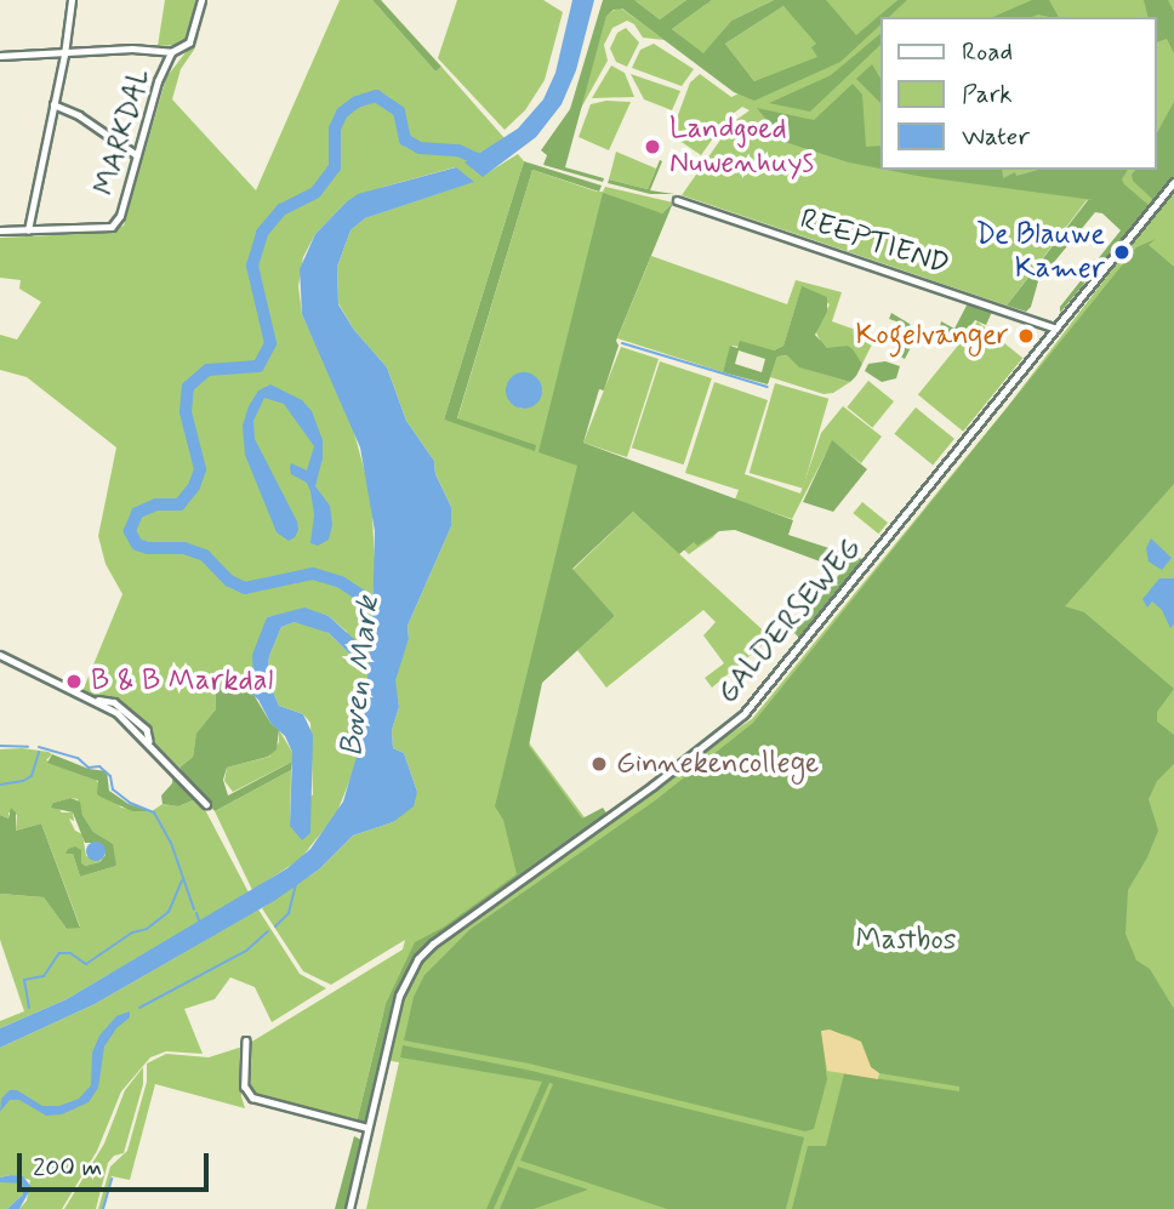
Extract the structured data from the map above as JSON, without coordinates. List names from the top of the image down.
{
  "streets": {
    "street": ["MARKDAL", "REEPTIEND", "GALDERSEWEG"]
  },
  "crossings": [
    ["REEPTIEND", "GALDERSEWEG"]
  ],
  "water": ["Boven Mark"],
  "parks": ["Mastbos"],
  "places": [
    "Landgoed Nuwenhuys",
    "De Blauwe Kamer",
    "Kogelvanger",
    "B & B Markdal",
    "Ginnekencollege"
  ],
  "legend": ["Road", "Park", "Water"],
  "scale_bar": "200 m"
}
